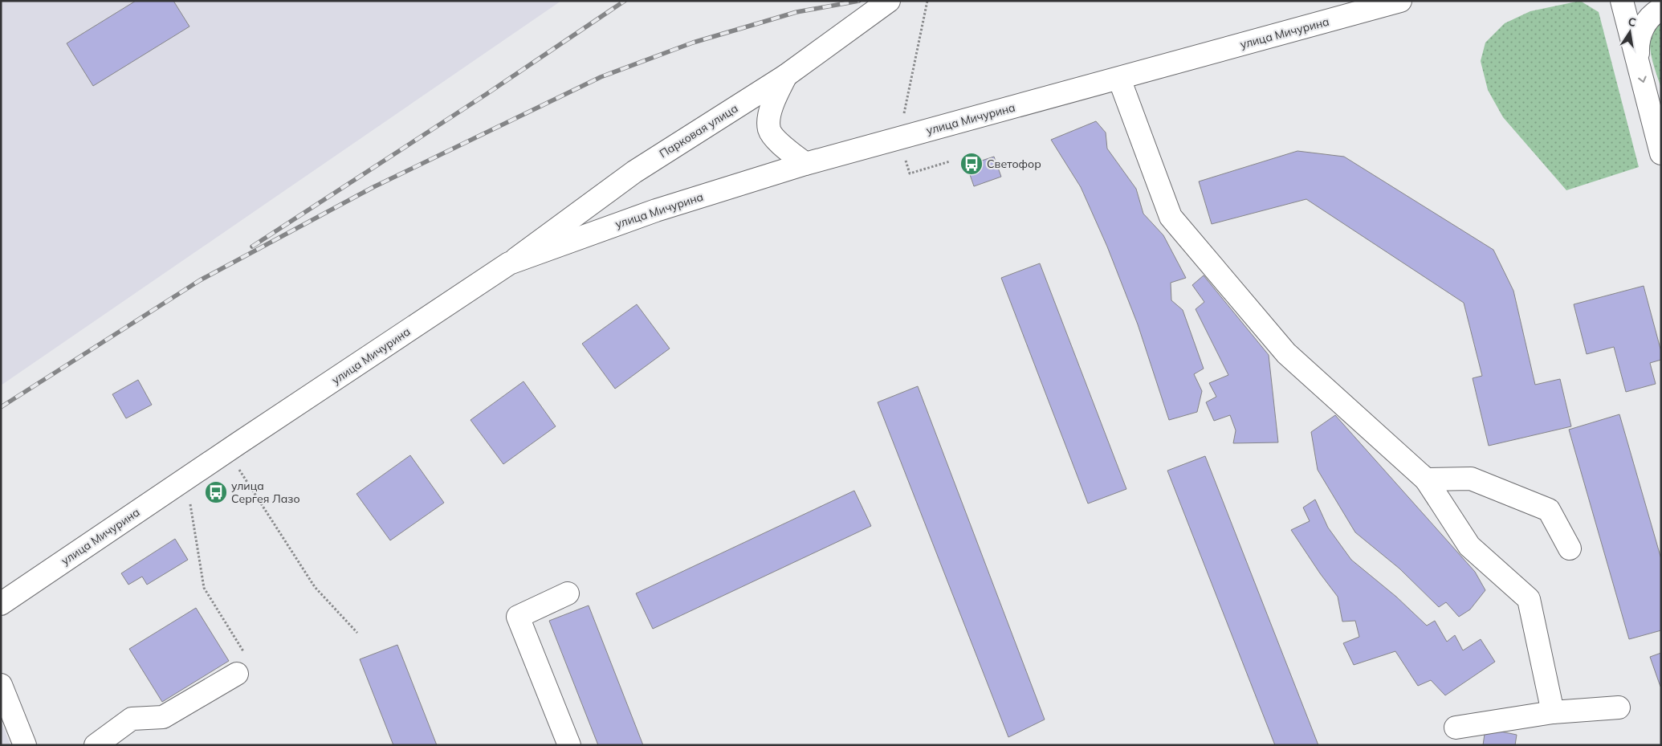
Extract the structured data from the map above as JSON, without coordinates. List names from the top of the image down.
{
  "streets": {
    "main road": ["улица Мичурина", "Парковая улица"]
  },
  "crossings": [
    ["улица Мичурина", "Парковая улица"]
  ],
  "places": {
    "bus stop": ["Светофор", "улица Сергея Лазо"]
  },
  "north": "top"
}
